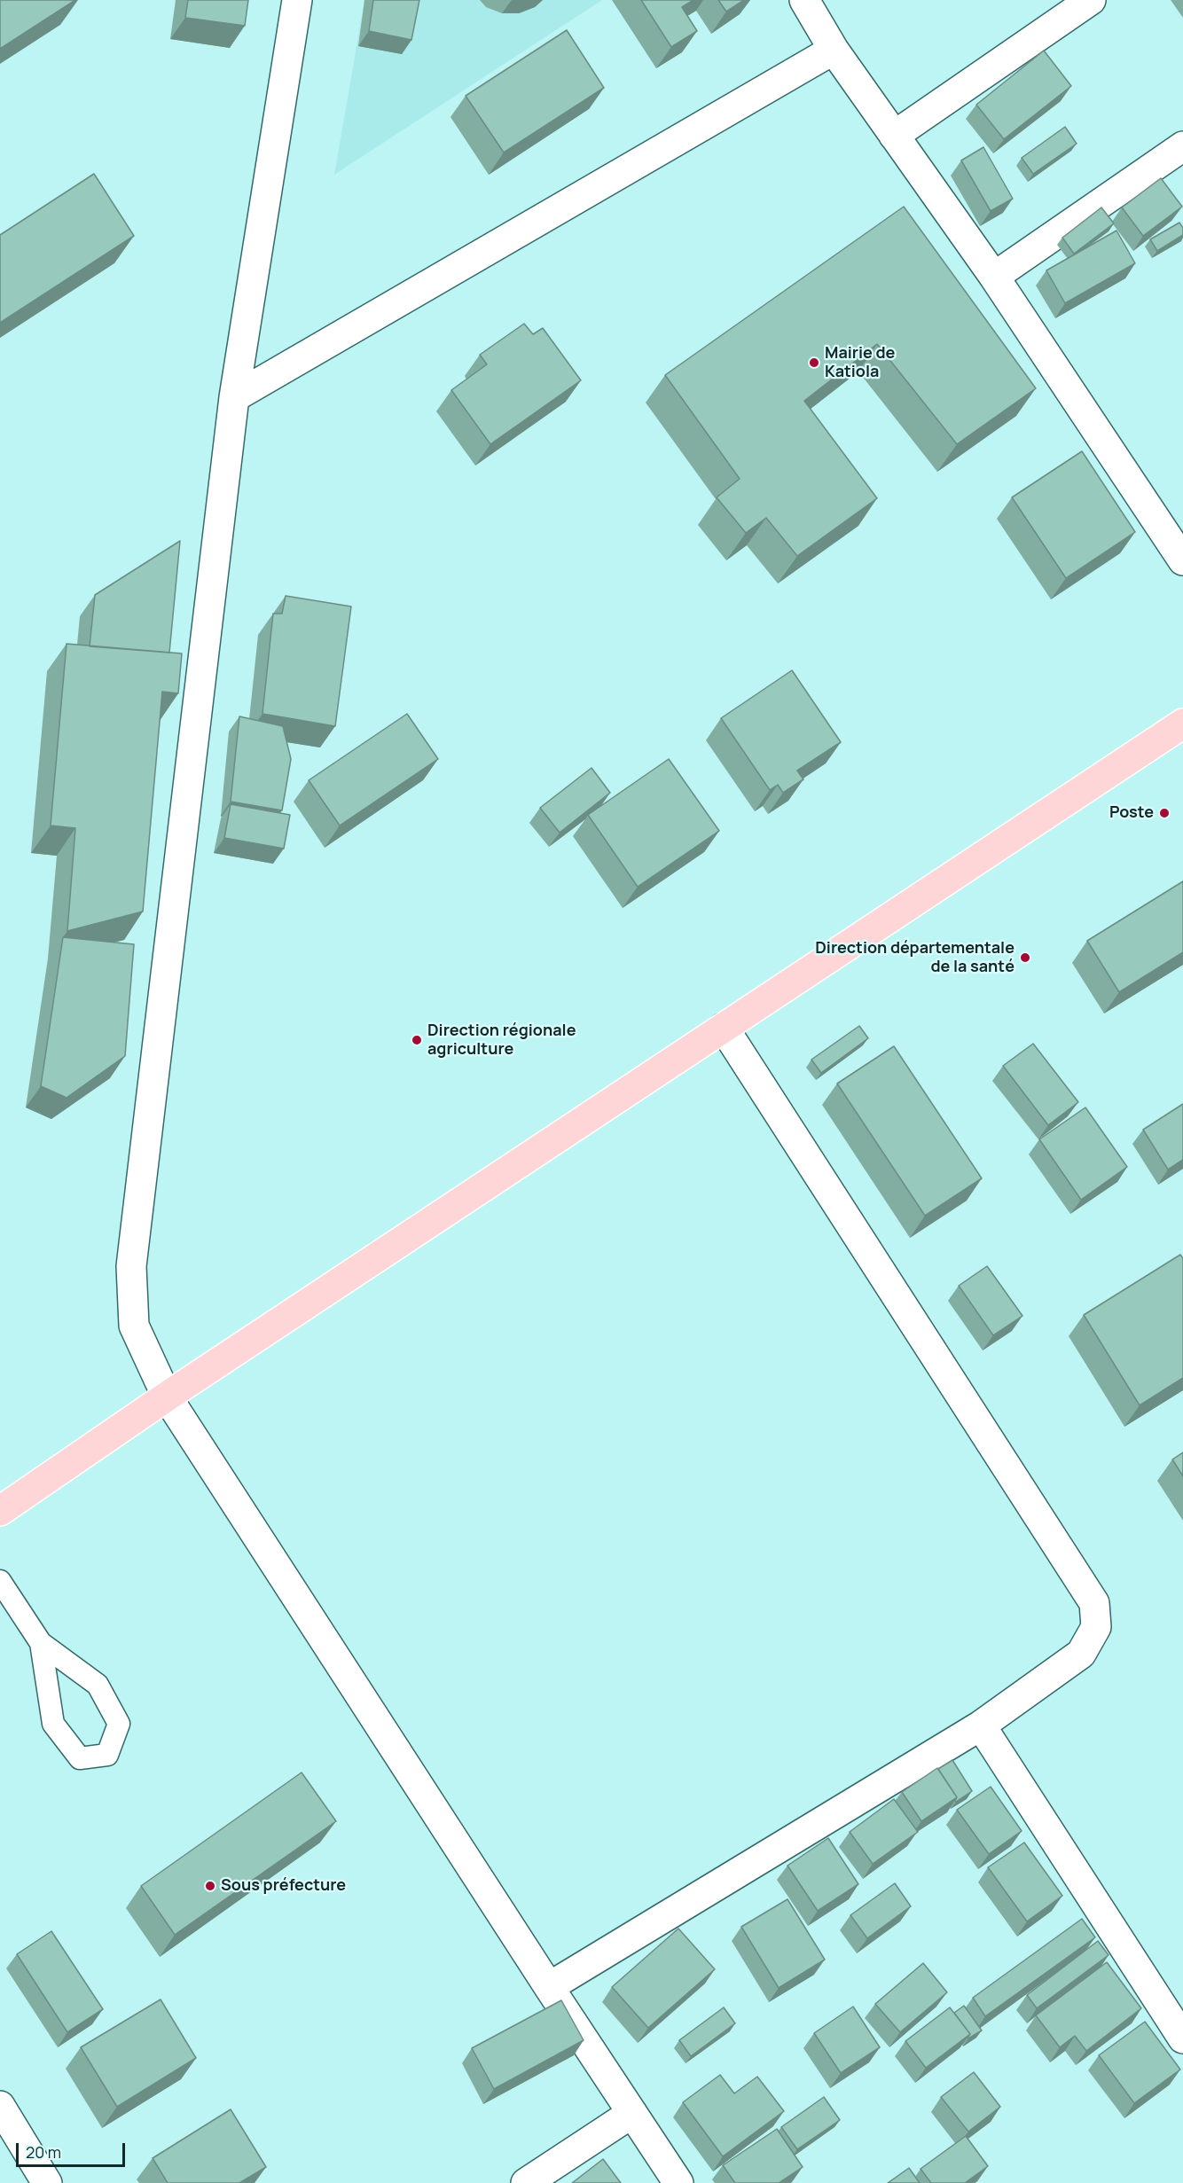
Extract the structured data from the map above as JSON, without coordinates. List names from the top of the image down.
{
  "places": [
    "Mairie de Katiola",
    "Poste",
    "Direction départementale de la santé",
    "Direction régionale agriculture",
    "Sous préfecture"
  ],
  "scale_bar": "20 m"
}
